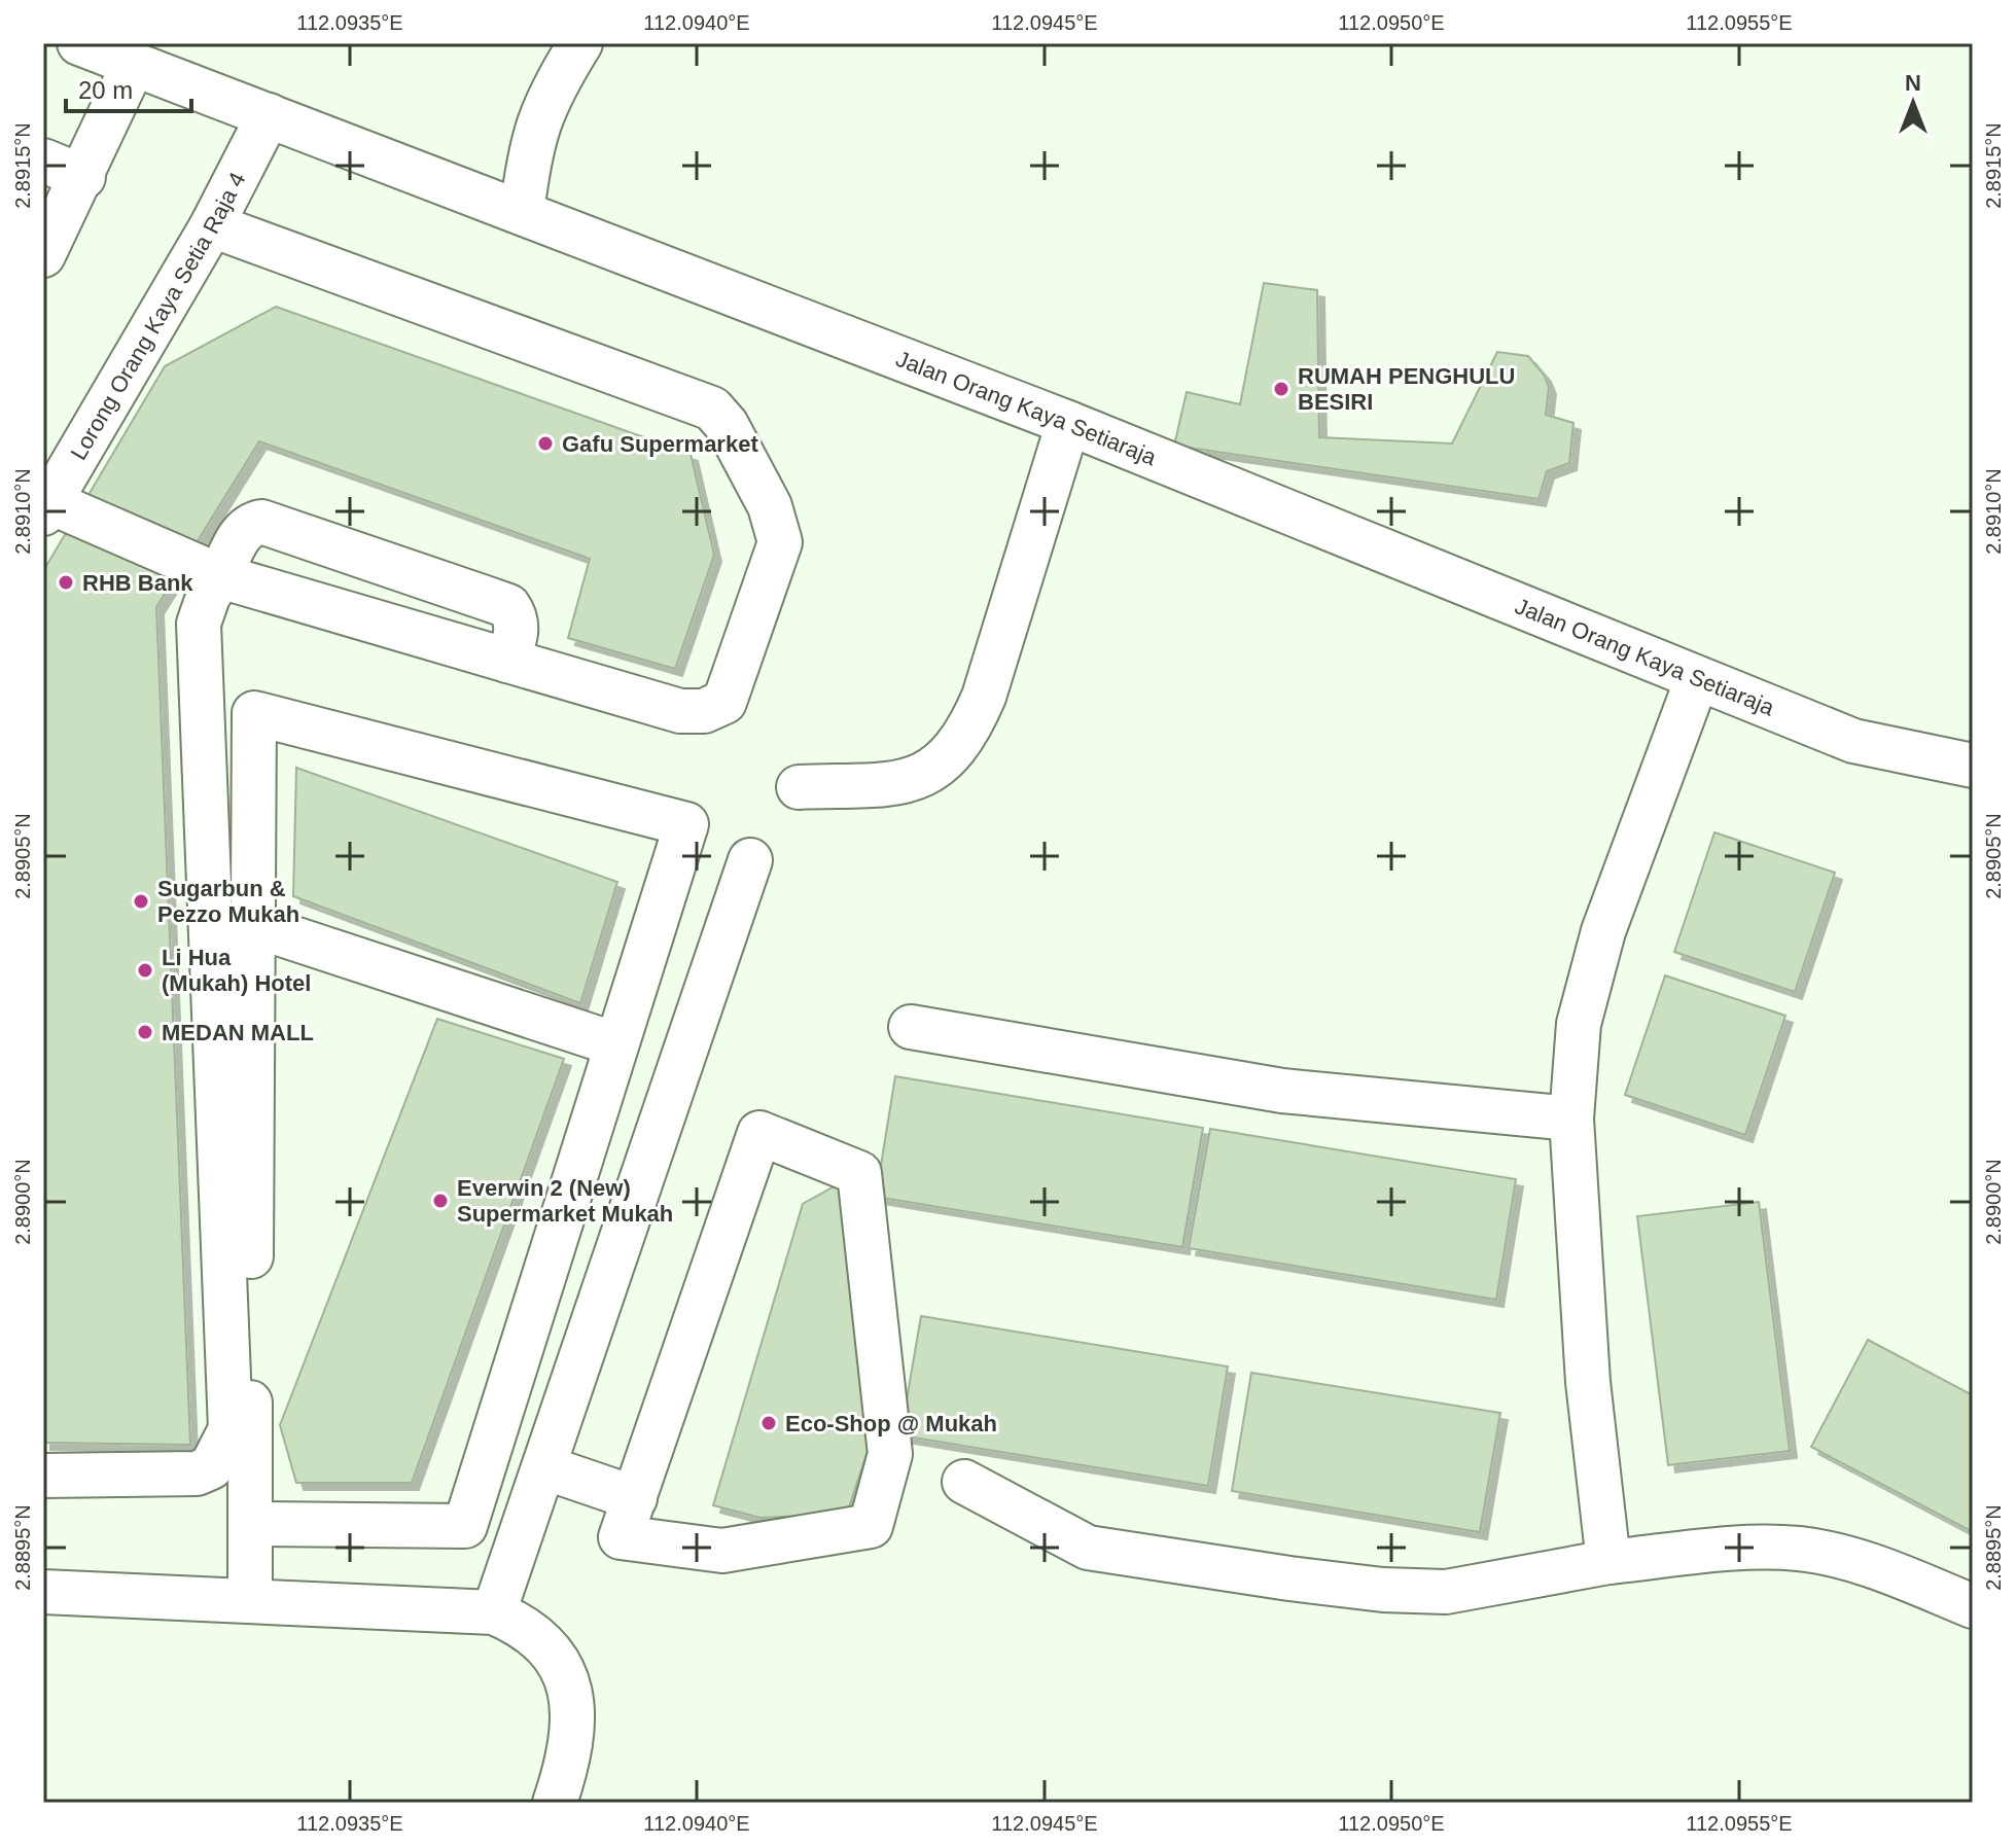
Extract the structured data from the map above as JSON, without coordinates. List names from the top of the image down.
{
  "streets": {
    "street": ["Lorong Orang Kaya Setia Raja 4", "Jalan Orang Kaya Setiaraja"]
  },
  "crossings": [
    ["Lorong Orang Kaya Setia Raja 4", "Jalan Orang Kaya Setiaraja"]
  ],
  "places": [
    "RUMAH PENGHULU BESIRI",
    "Gafu Supermarket",
    "RHB Bank",
    "Sugarbun & Pezzo Mukah",
    "Li Hua (Mukah) Hotel",
    "MEDAN MALL",
    "Everwin 2 (New) Supermarket Mukah",
    "Eco-Shop @ Mukah"
  ],
  "scale_bar": "20 m",
  "north": "top",
  "coordinates": [
    "112.0935°E",
    "112.0940°E",
    "112.0945°E",
    "112.0950°E",
    "112.0955°E",
    "2.8915°N",
    "2.8910°N",
    "2.8905°N",
    "2.8900°N",
    "2.8895°N"
  ]
}
